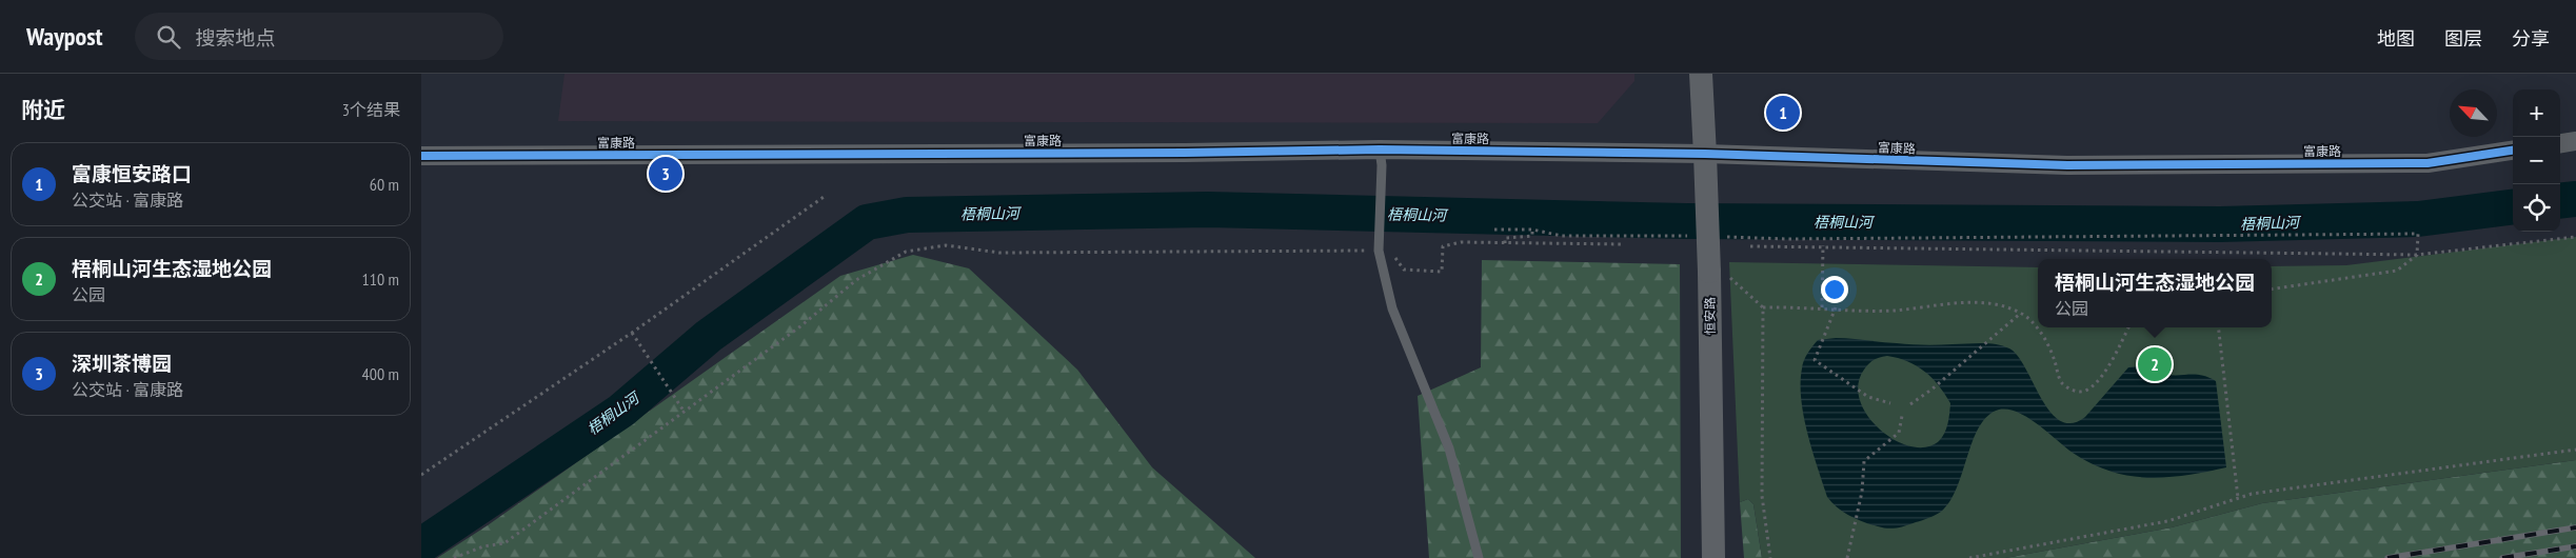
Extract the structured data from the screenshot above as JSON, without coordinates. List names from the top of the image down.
{
  "streets": {
    "street": ["富康路", "恒安路"]
  },
  "crossings": [
    ["富康路", "恒安路"]
  ],
  "water": ["梧桐山河"],
  "north": "top left",
  "page": {
    "header": "Waypost",
    "search": "搜索地点",
    "nav": ["地图", "图层", "分享"],
    "heading": ["附近", "3个结果"],
    "map_buttons": ["+", "−"],
    "pins": ["1", "3", "2"],
    "list": [
      {
        "mark": "1",
        "name": "富康恒安路口",
        "note": "公交站 · 富康路",
        "value": "60 m"
      },
      {
        "mark": "2",
        "name": "梧桐山河生态湿地公园",
        "note": "公园",
        "value": "110 m"
      },
      {
        "mark": "3",
        "name": "深圳茶博园",
        "note": "公交站 · 富康路",
        "value": "400 m"
      }
    ],
    "popup": ["梧桐山河生态湿地公园", "公园"]
  }
}
